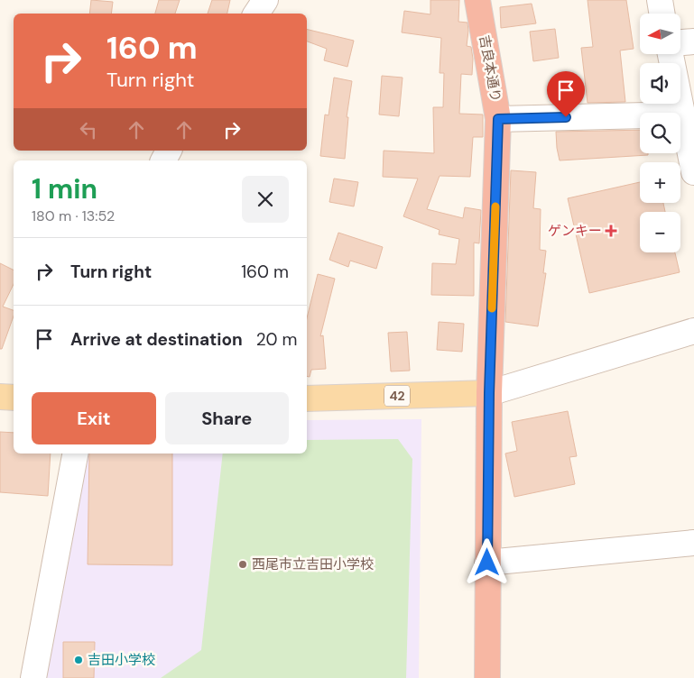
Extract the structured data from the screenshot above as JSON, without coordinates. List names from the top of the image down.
{
  "streets": {
    "highway": ["吉良本通り"],
    "main road": ["42"]
  },
  "crossings": [
    ["吉良本通り", "42"]
  ],
  "places": {
    "health": ["ゲンキー"],
    "other": ["西尾市立吉田小学校", "吉田小学校"]
  },
  "north": "left",
  "page": {
    "map_buttons": ["+", "−"],
    "turn": ["160 m", "Turn right"],
    "heading": ["1 min", "180 m · 13:52"],
    "list": [
      {
        "name": "Turn right",
        "value": "160 m"
      },
      {
        "name": "Arrive at destination",
        "value": "20 m"
      }
    ],
    "buttons": ["Exit", "Share"]
  }
}
